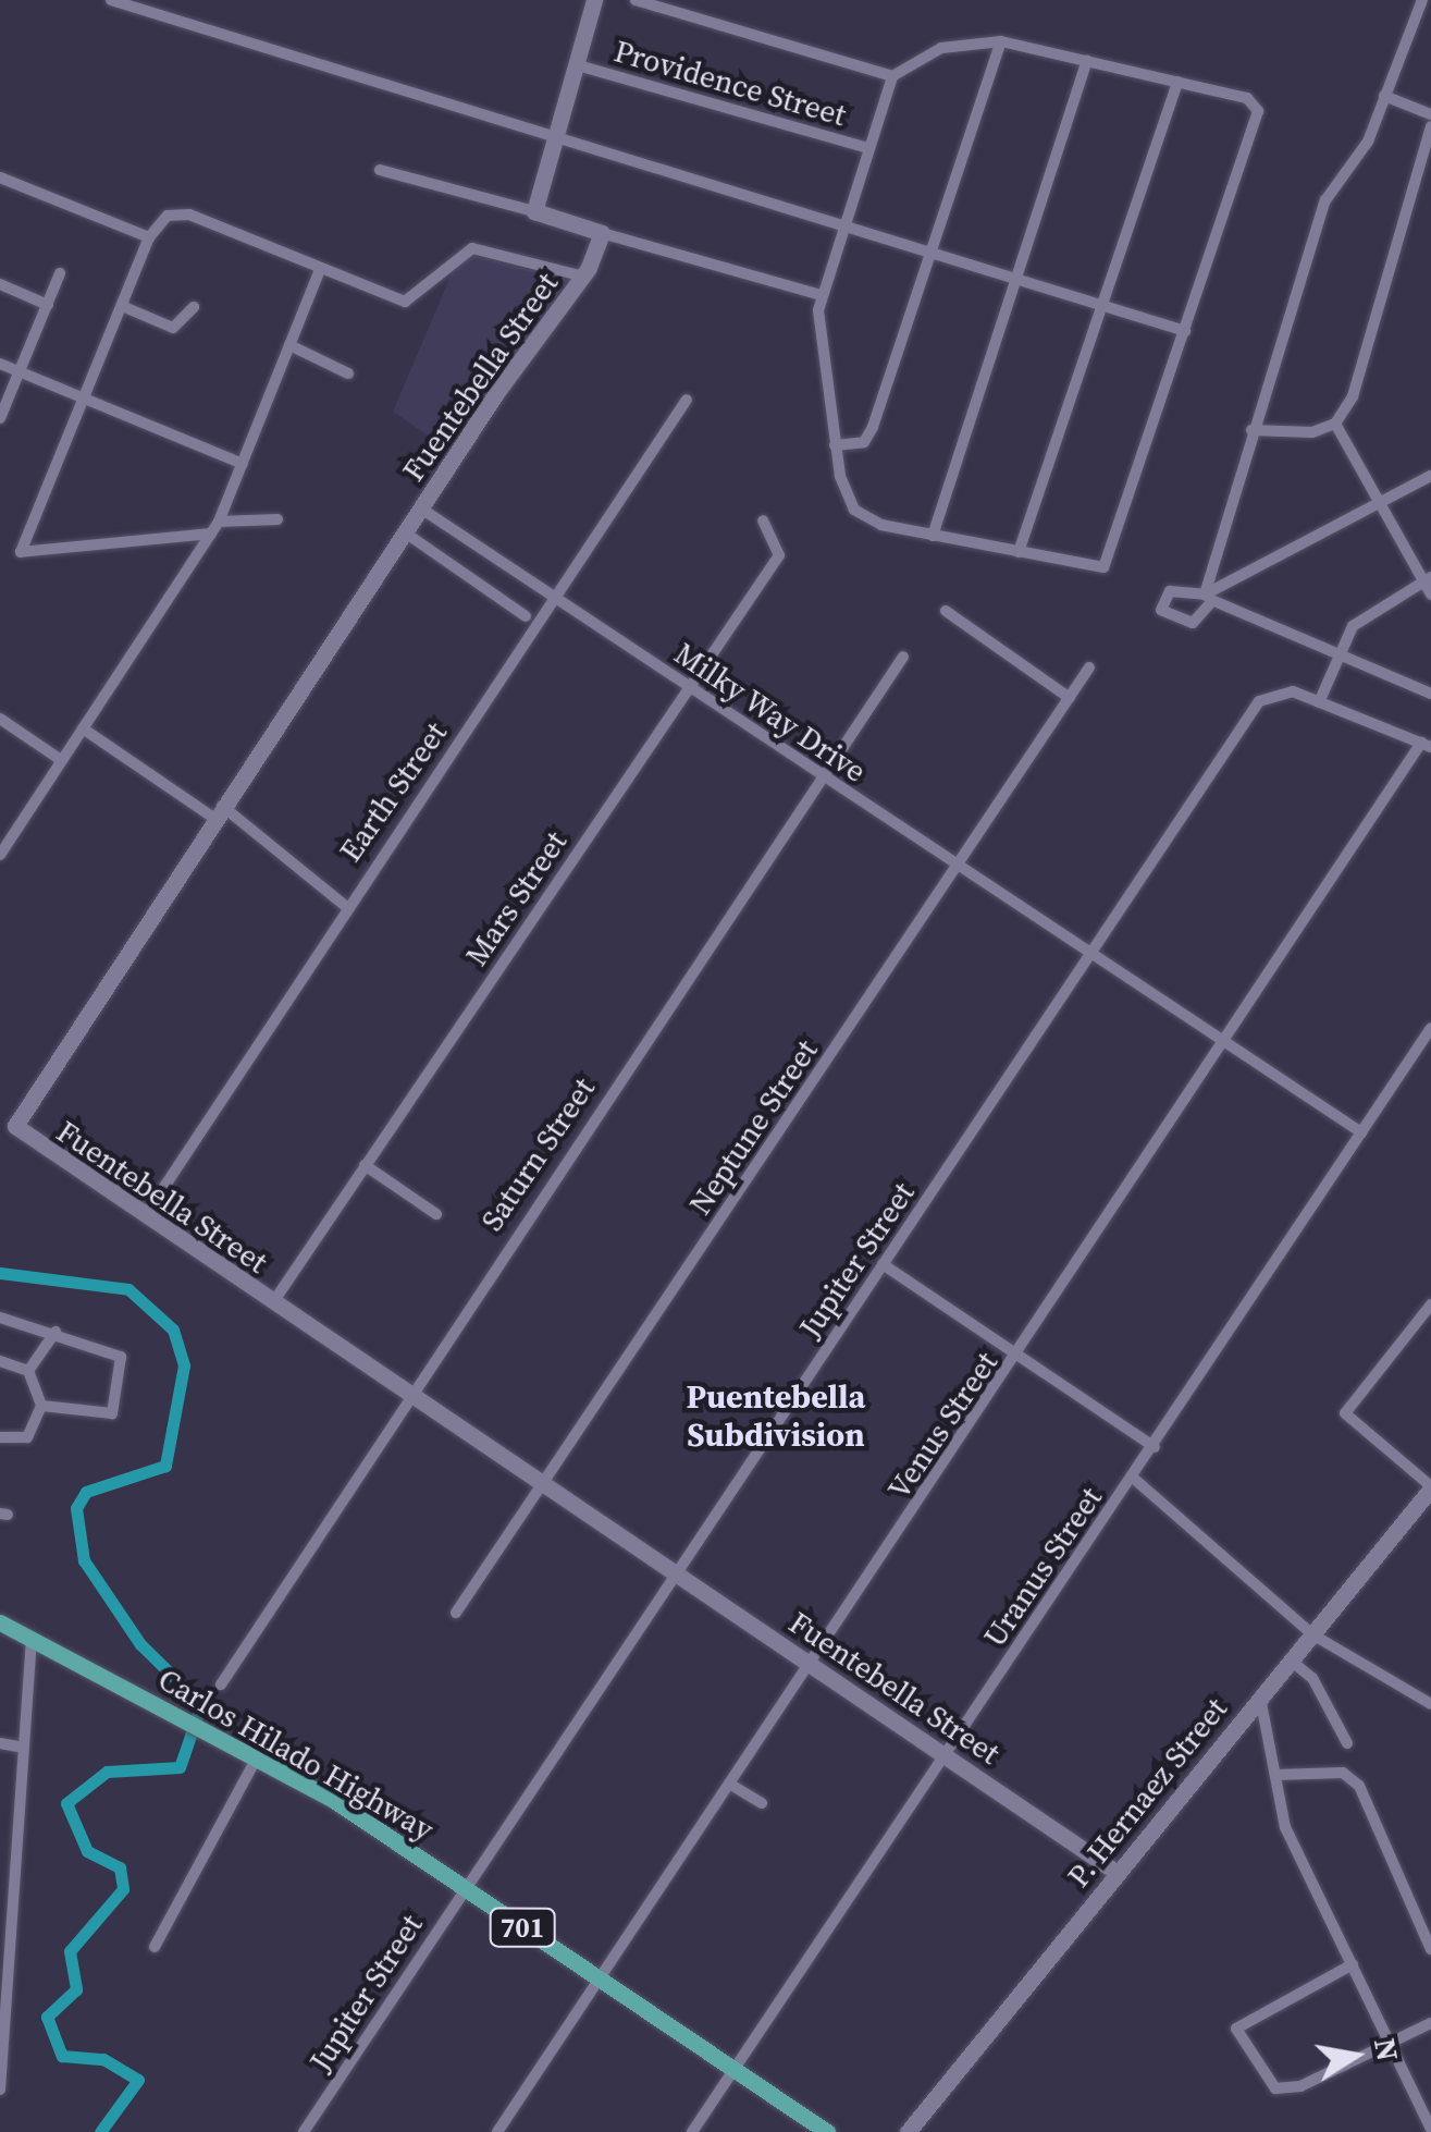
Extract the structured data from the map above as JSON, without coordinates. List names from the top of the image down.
{
  "streets": {
    "main road": ["Carlos Hilado Highway", "701"],
    "street": [
      "Providence Street",
      "Fuentebella Street",
      "Milky Way Drive",
      "Earth Street",
      "Mars Street",
      "Neptune Street",
      "Saturn Street",
      "Jupiter Street",
      "Venus Street",
      "Uranus Street",
      "P. Hernaez Street"
    ]
  },
  "crossings": [
    ["Fuentebella Street", "Milky Way Drive"],
    ["Fuentebella Street", "Earth Street"],
    ["Fuentebella Street", "Mars Street"],
    ["Fuentebella Street", "Neptune Street"],
    ["Fuentebella Street", "Saturn Street"],
    ["Fuentebella Street", "Jupiter Street"],
    ["Fuentebella Street", "Venus Street"],
    ["Fuentebella Street", "Uranus Street"],
    ["Fuentebella Street", "P. Hernaez Street"],
    ["Milky Way Drive", "Earth Street"],
    ["Milky Way Drive", "Mars Street"],
    ["Milky Way Drive", "Neptune Street"],
    ["Milky Way Drive", "Saturn Street"],
    ["Milky Way Drive", "Jupiter Street"],
    ["Milky Way Drive", "Venus Street"],
    ["Milky Way Drive", "Uranus Street"],
    ["Jupiter Street", "Carlos Hilado Highway"],
    ["Venus Street", "Carlos Hilado Highway"],
    ["Uranus Street", "Carlos Hilado Highway"]
  ],
  "districts": ["Puentebella Subdivision"],
  "north": "right"
}
